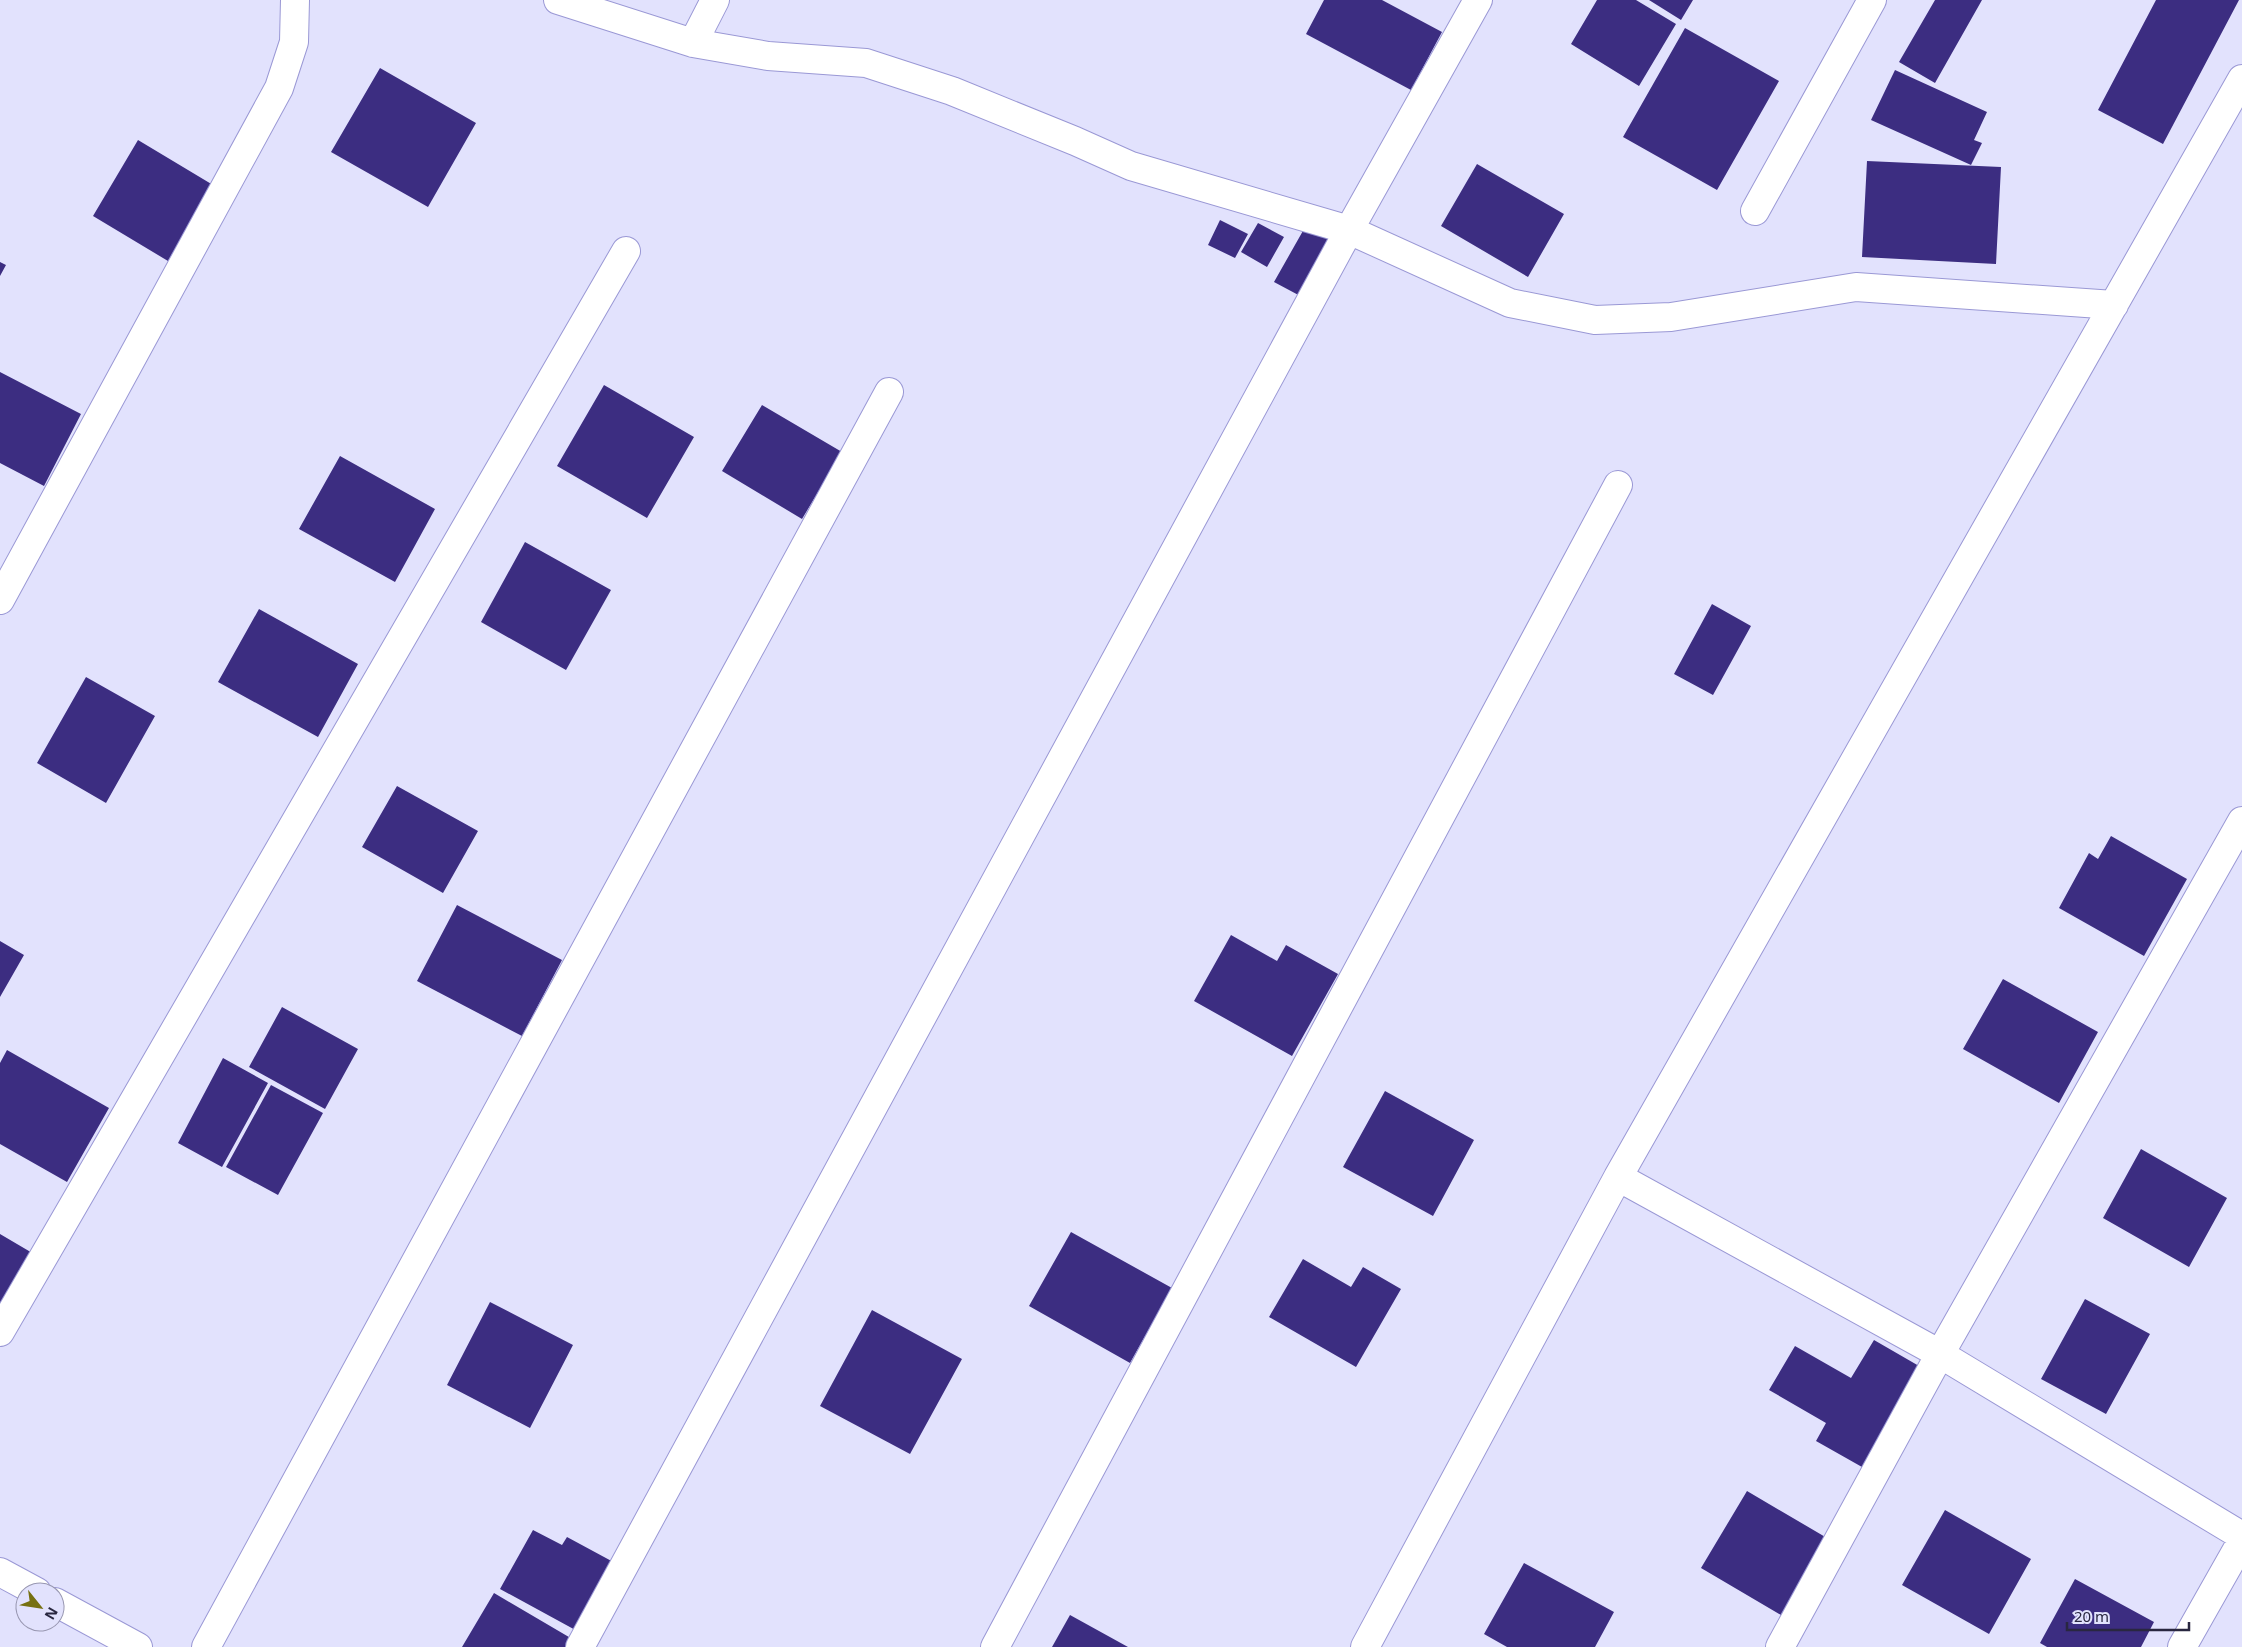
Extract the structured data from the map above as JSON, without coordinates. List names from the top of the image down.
{
  "scale_bar": "20 m",
  "north": "bottom right"
}
